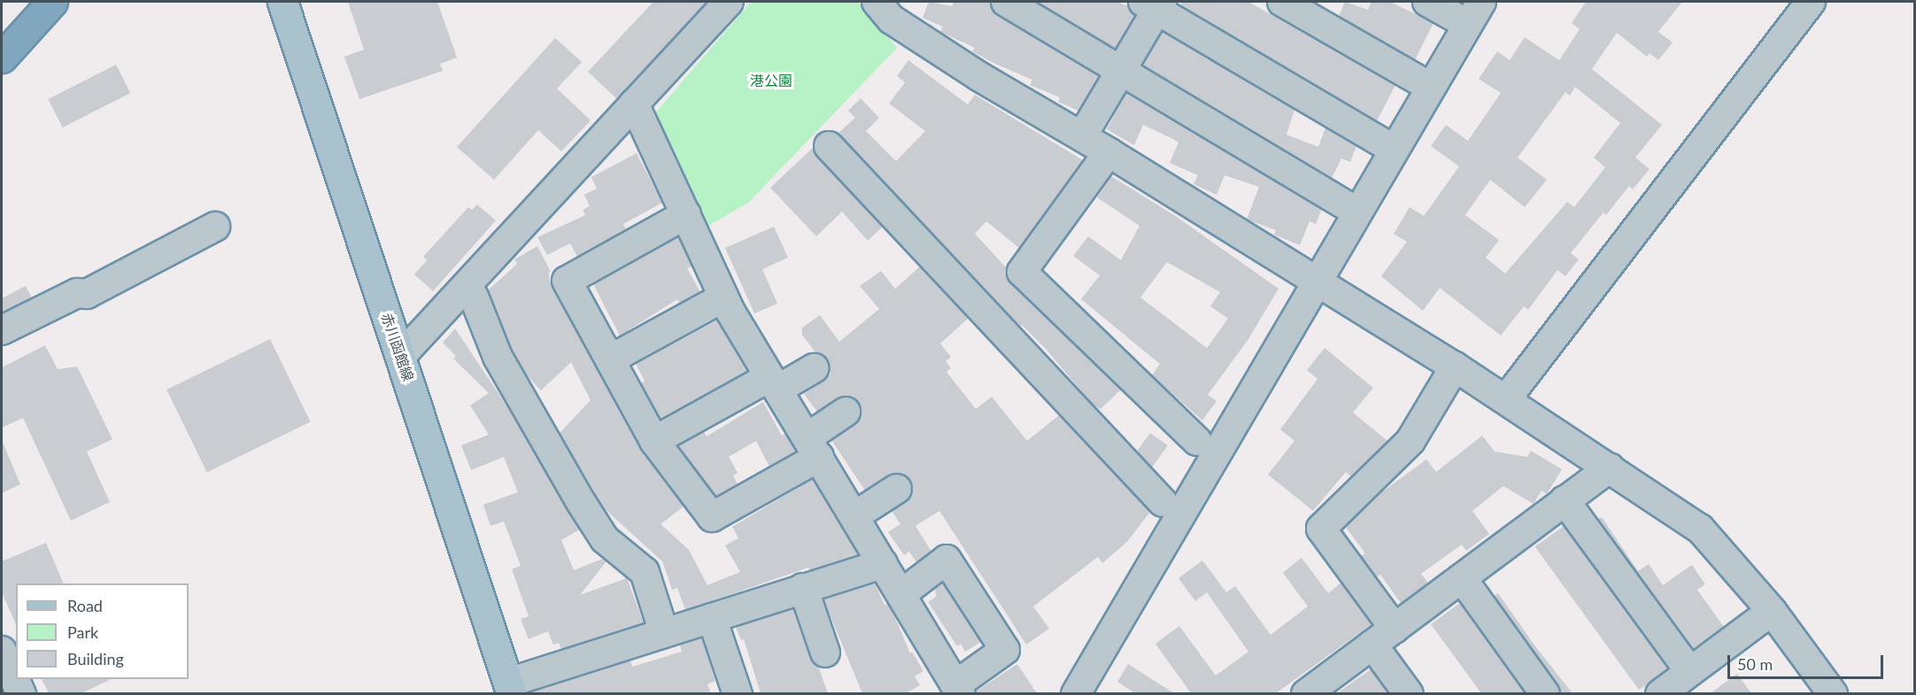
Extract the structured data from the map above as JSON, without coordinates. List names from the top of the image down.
{
  "streets": {
    "main road": ["赤川函館線"]
  },
  "parks": ["港公園"],
  "legend": ["Road", "Park", "Building"],
  "scale_bar": "50 m"
}
